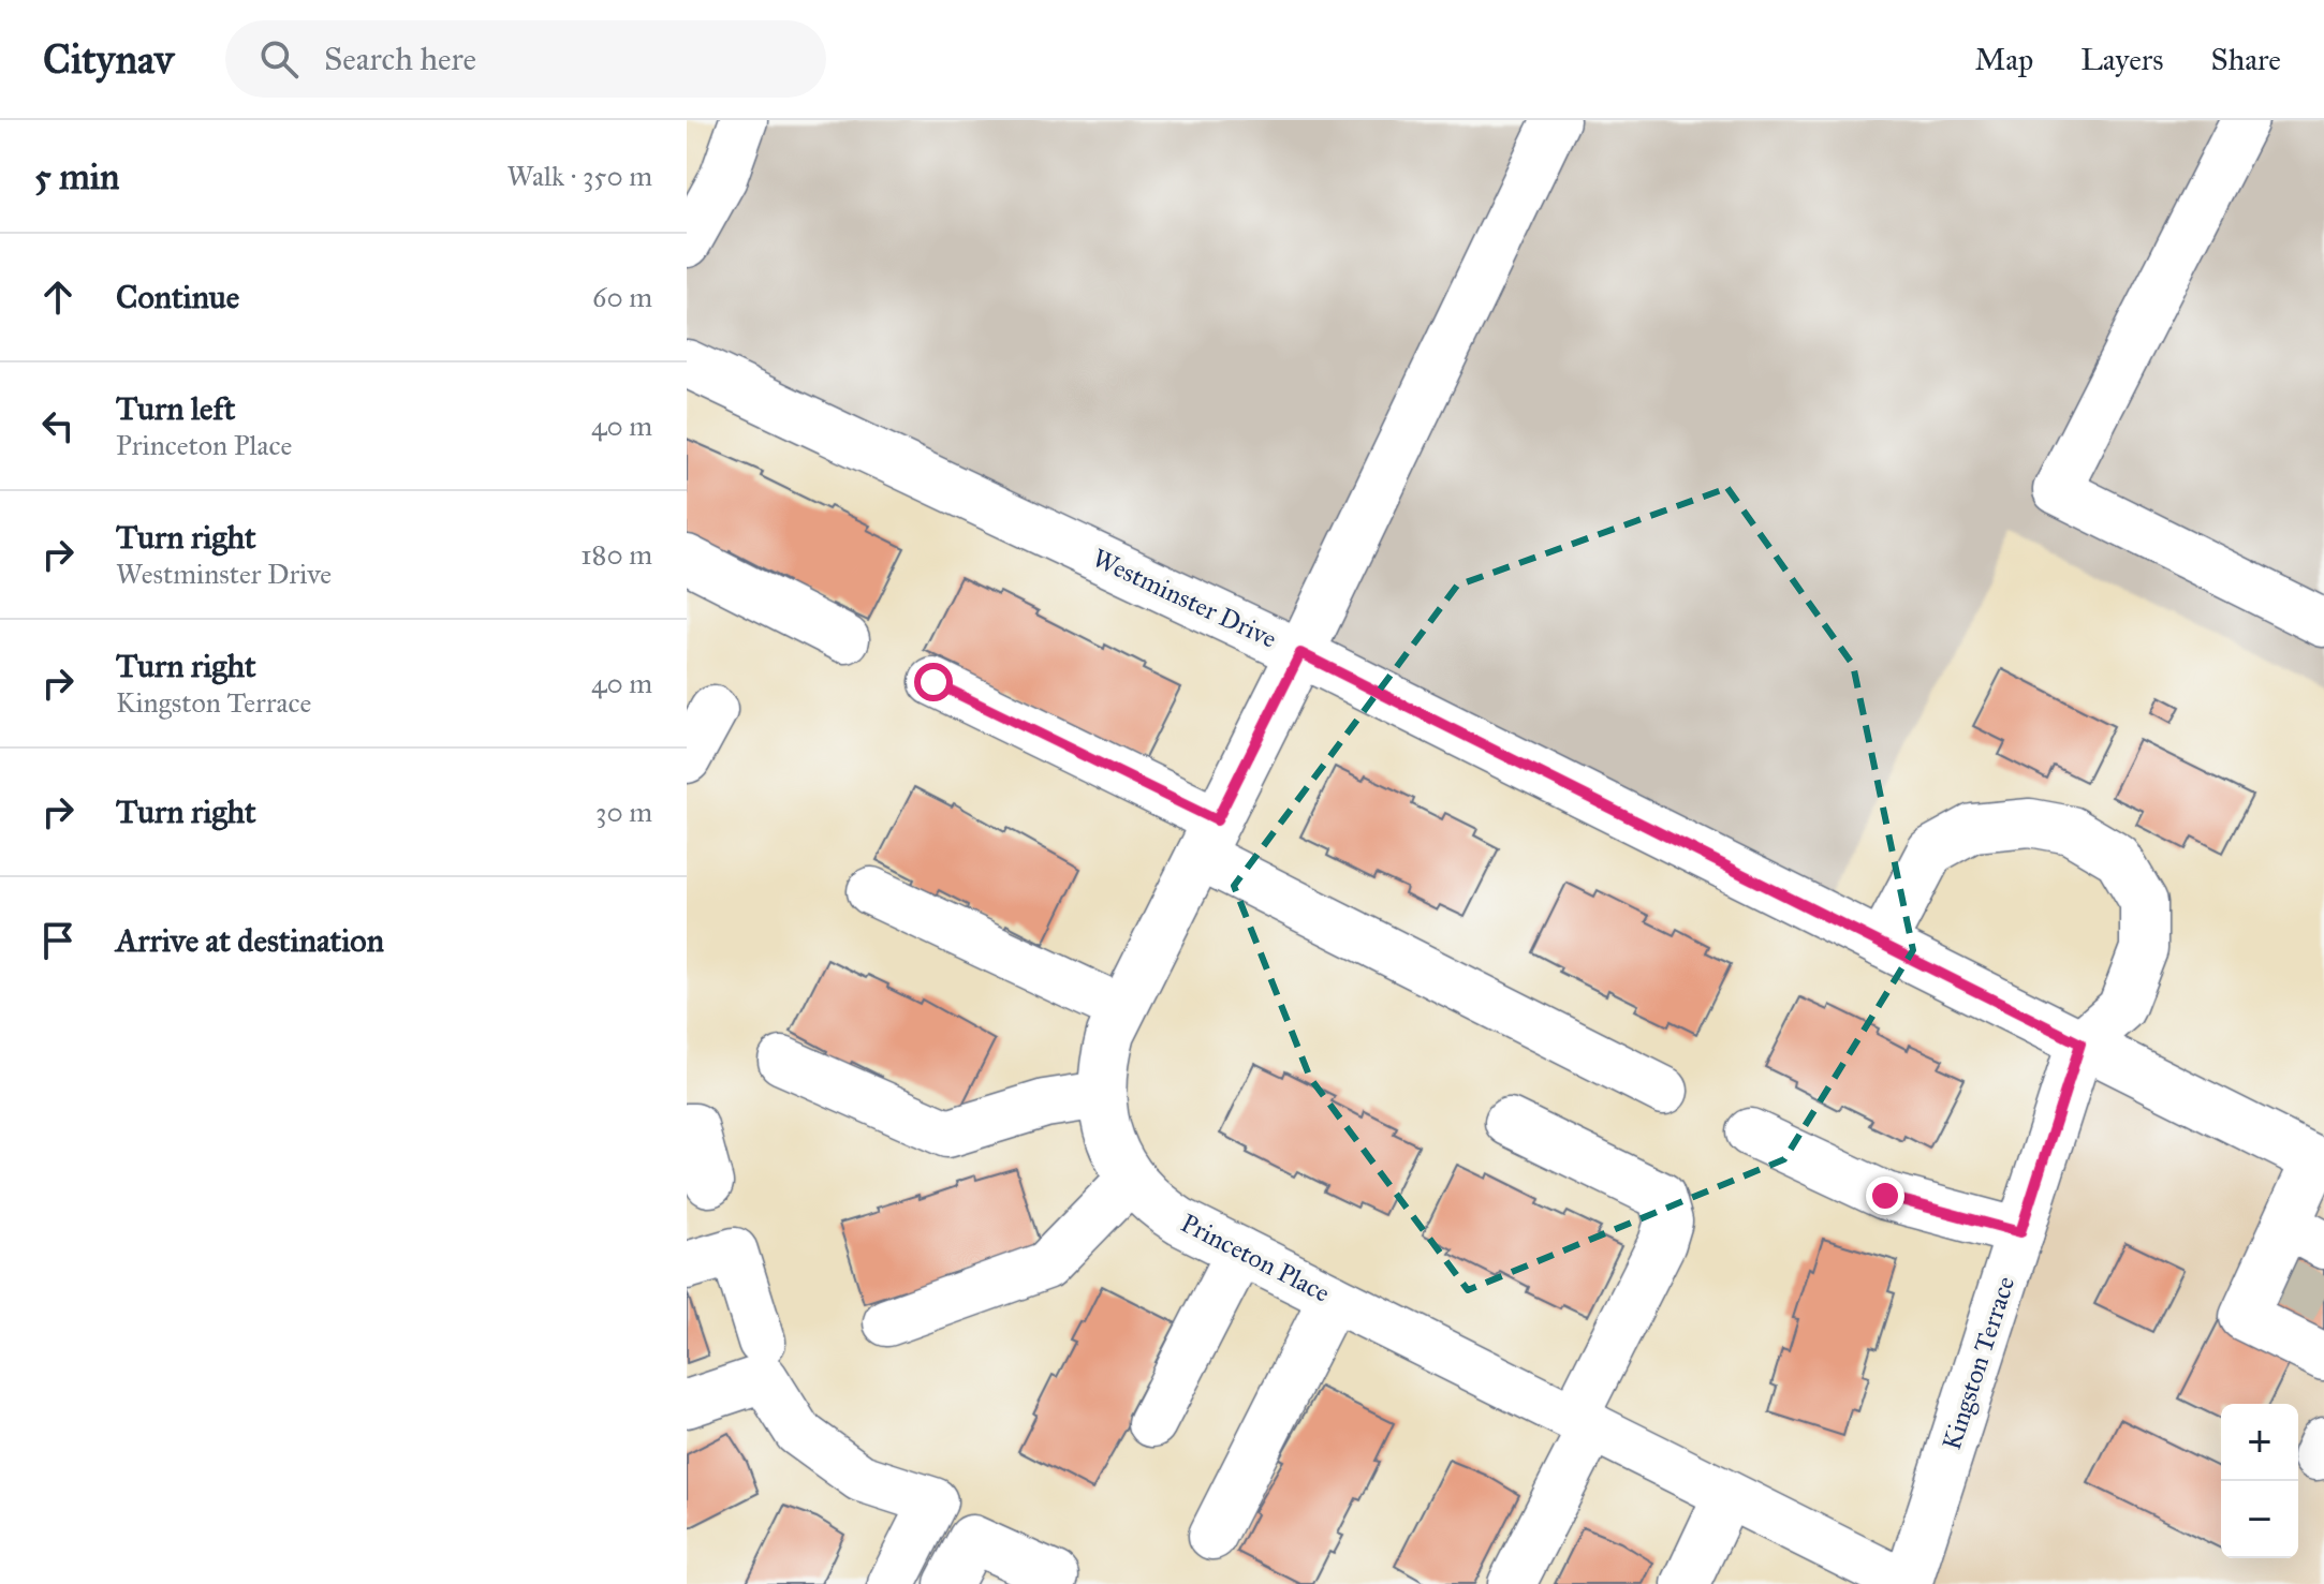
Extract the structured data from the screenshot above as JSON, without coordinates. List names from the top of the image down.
{
  "streets": {
    "street": ["Westminster Drive", "Princeton Place", "Kingston Terrace"]
  },
  "crossings": [
    ["Westminster Drive", "Princeton Place"],
    ["Westminster Drive", "Kingston Terrace"],
    ["Princeton Place", "Kingston Terrace"]
  ],
  "page": {
    "header": "Citynav",
    "search": "Search here",
    "nav": ["Map", "Layers", "Share"],
    "heading": ["5 min", "Walk · 350 m"],
    "list": [
      ["Continue", "60 m"],
      ["Turn left", "Princeton Place", "40 m"],
      ["Turn right", "Westminster Drive", "180 m"],
      ["Turn right", "Kingston Terrace", "40 m"],
      ["Turn right", "30 m"],
      "Arrive at destination"
    ],
    "map_buttons": ["+", "−"]
  }
}
